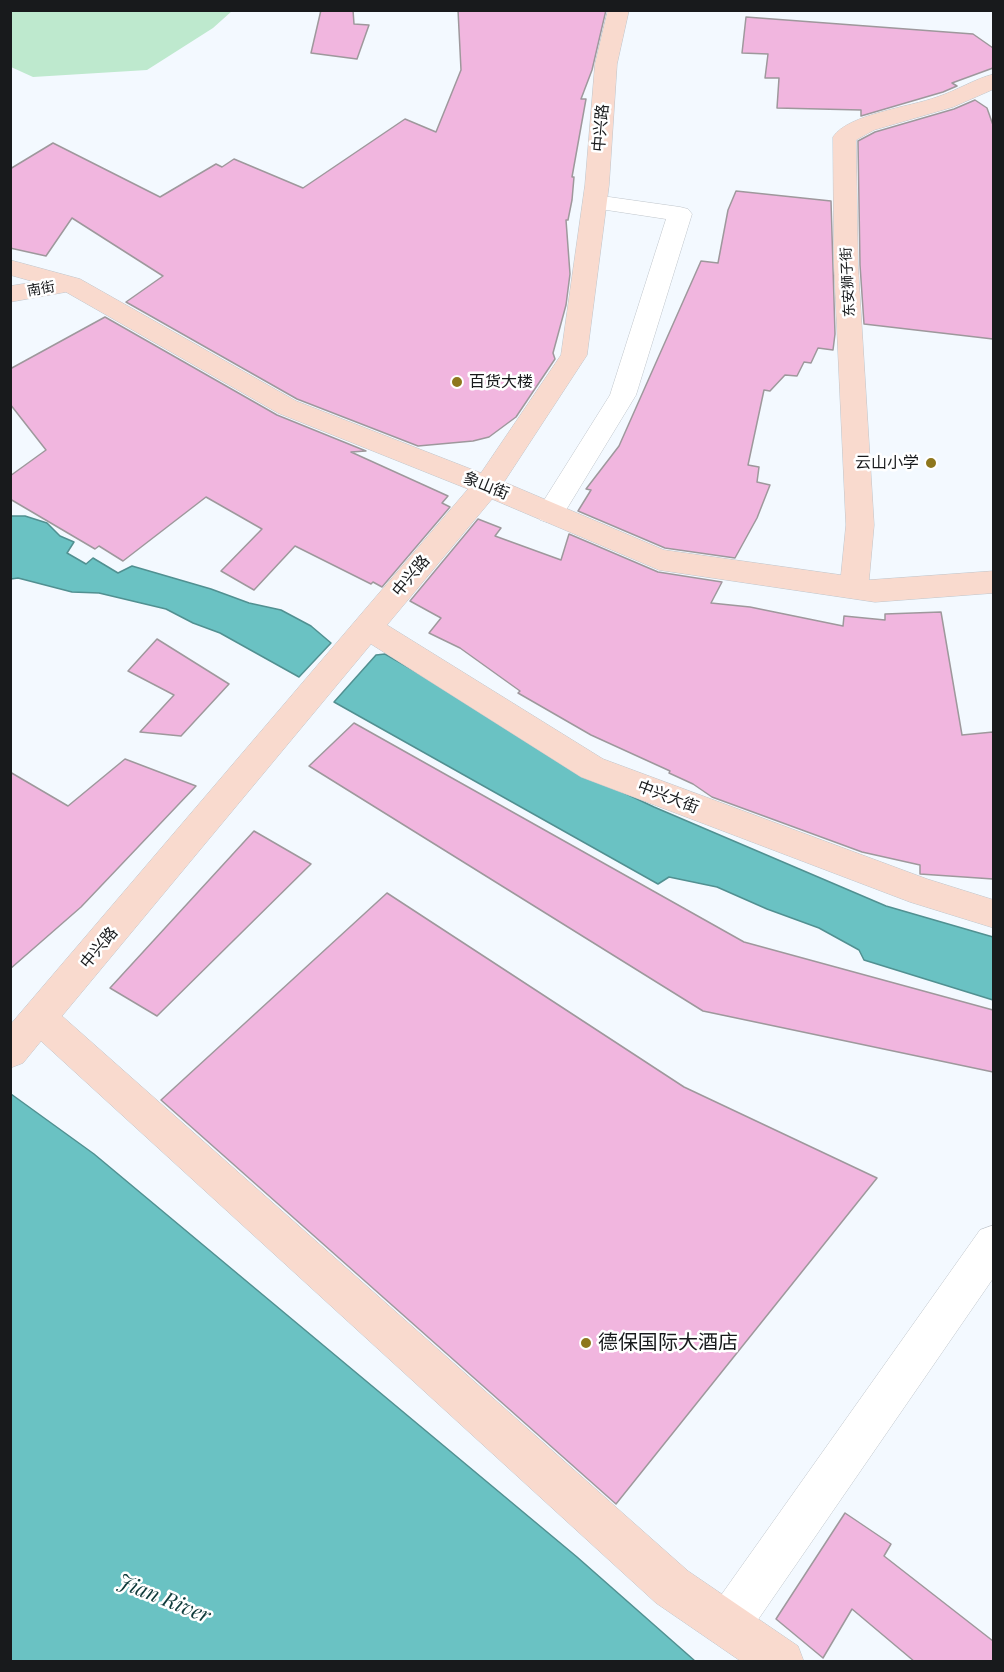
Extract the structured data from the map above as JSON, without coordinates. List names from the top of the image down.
{
  "streets": {
    "main road": [
      "中兴路",
      "东安狮子街",
      "南街",
      "象山街",
      "中兴大街"
    ]
  },
  "crossings": [
    ["中兴路", "象山街"],
    ["中兴路", "中兴大街"],
    ["东安狮子街", "象山街"],
    ["南街", "象山街"]
  ],
  "water": ["Jian River"],
  "places": ["百货大楼", "云山小学", "德保国际大酒店"]
}
